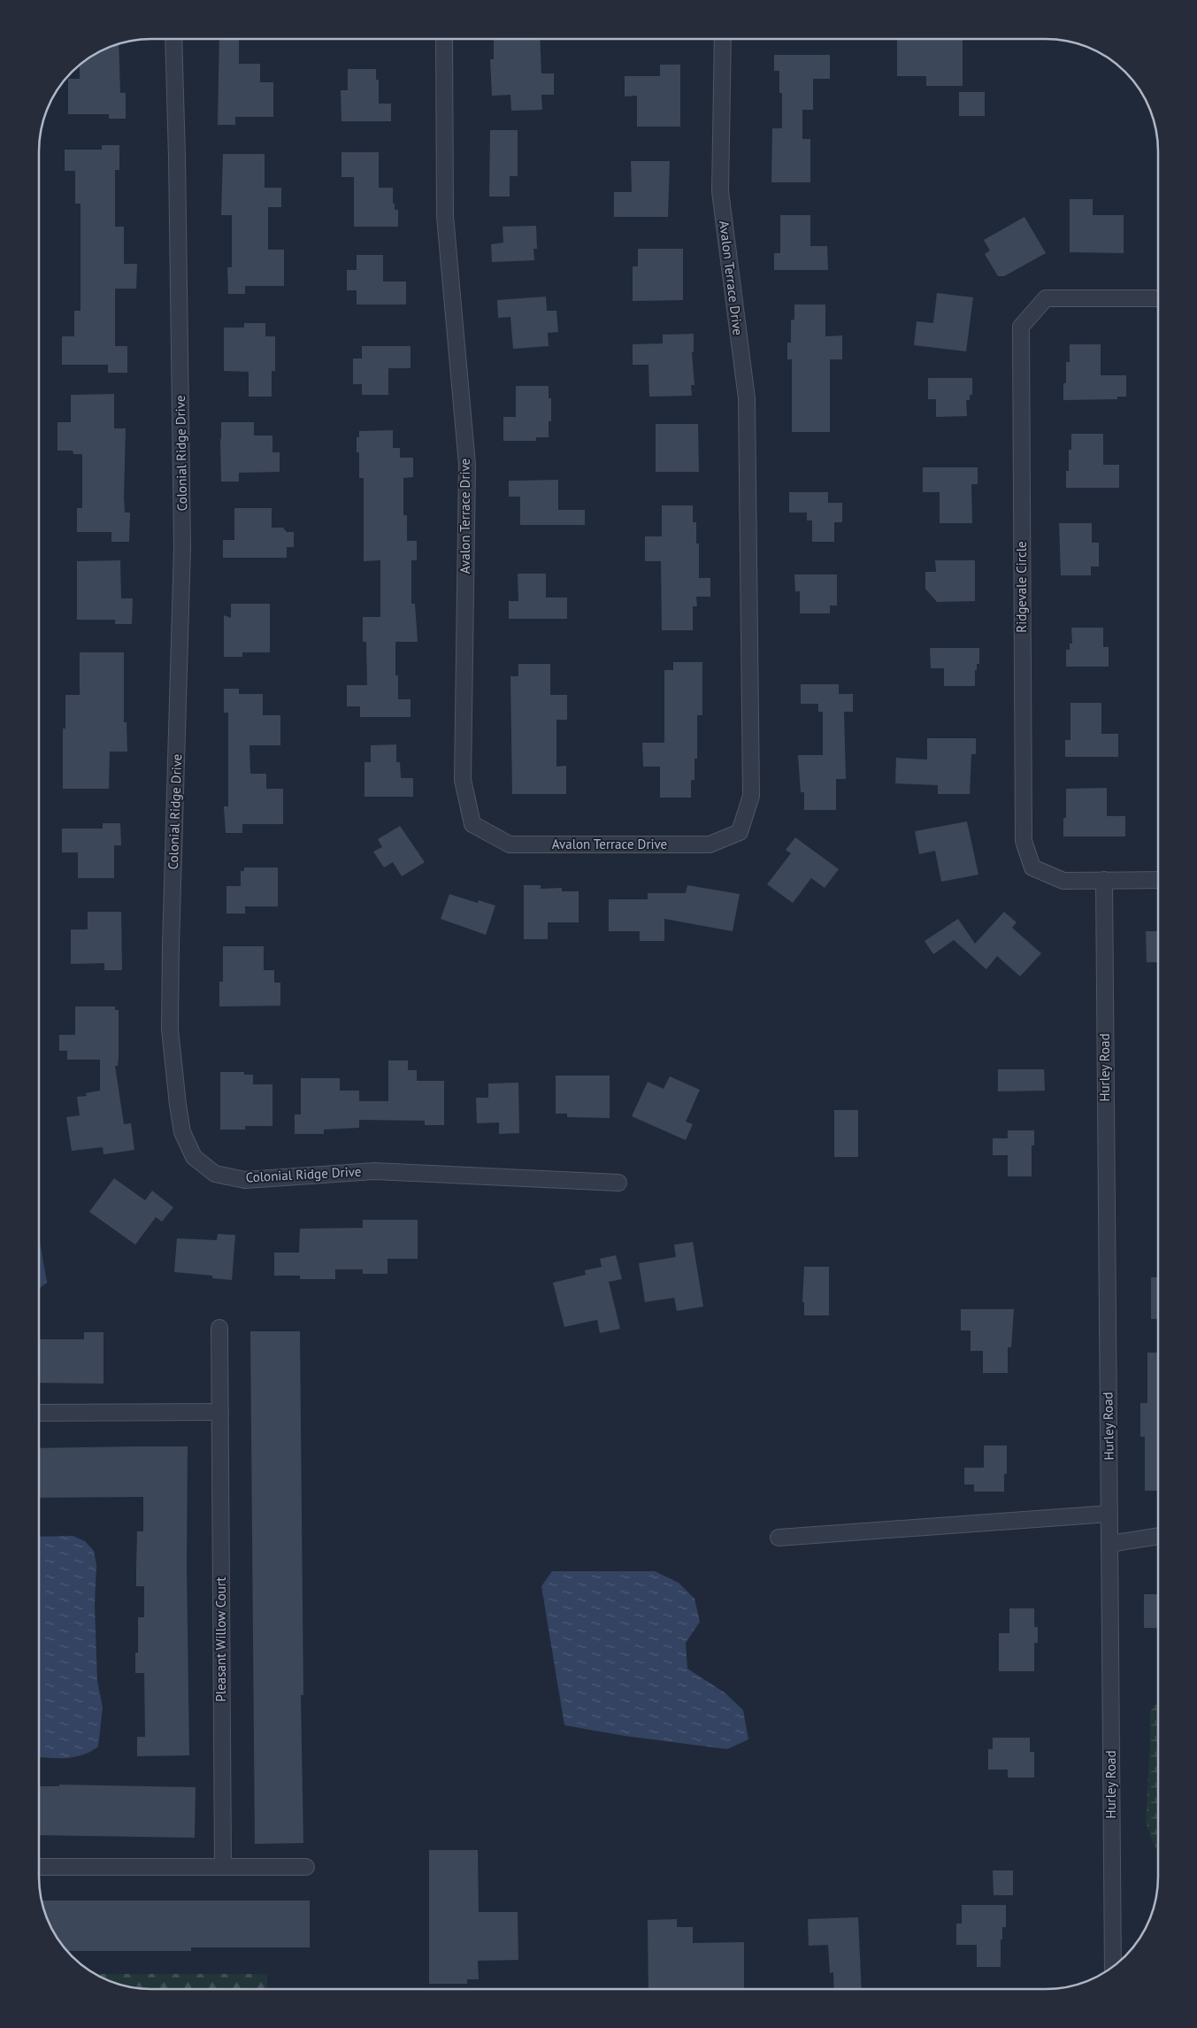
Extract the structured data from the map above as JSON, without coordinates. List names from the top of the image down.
{
  "streets": {
    "street": [
      "Avalon Terrace Drive",
      "Colonial Ridge Drive",
      "Ridgevale Circle",
      "Hurley Road",
      "Pleasant Willow Court"
    ]
  },
  "crossings": [
    ["Ridgevale Circle", "Hurley Road"]
  ]
}
